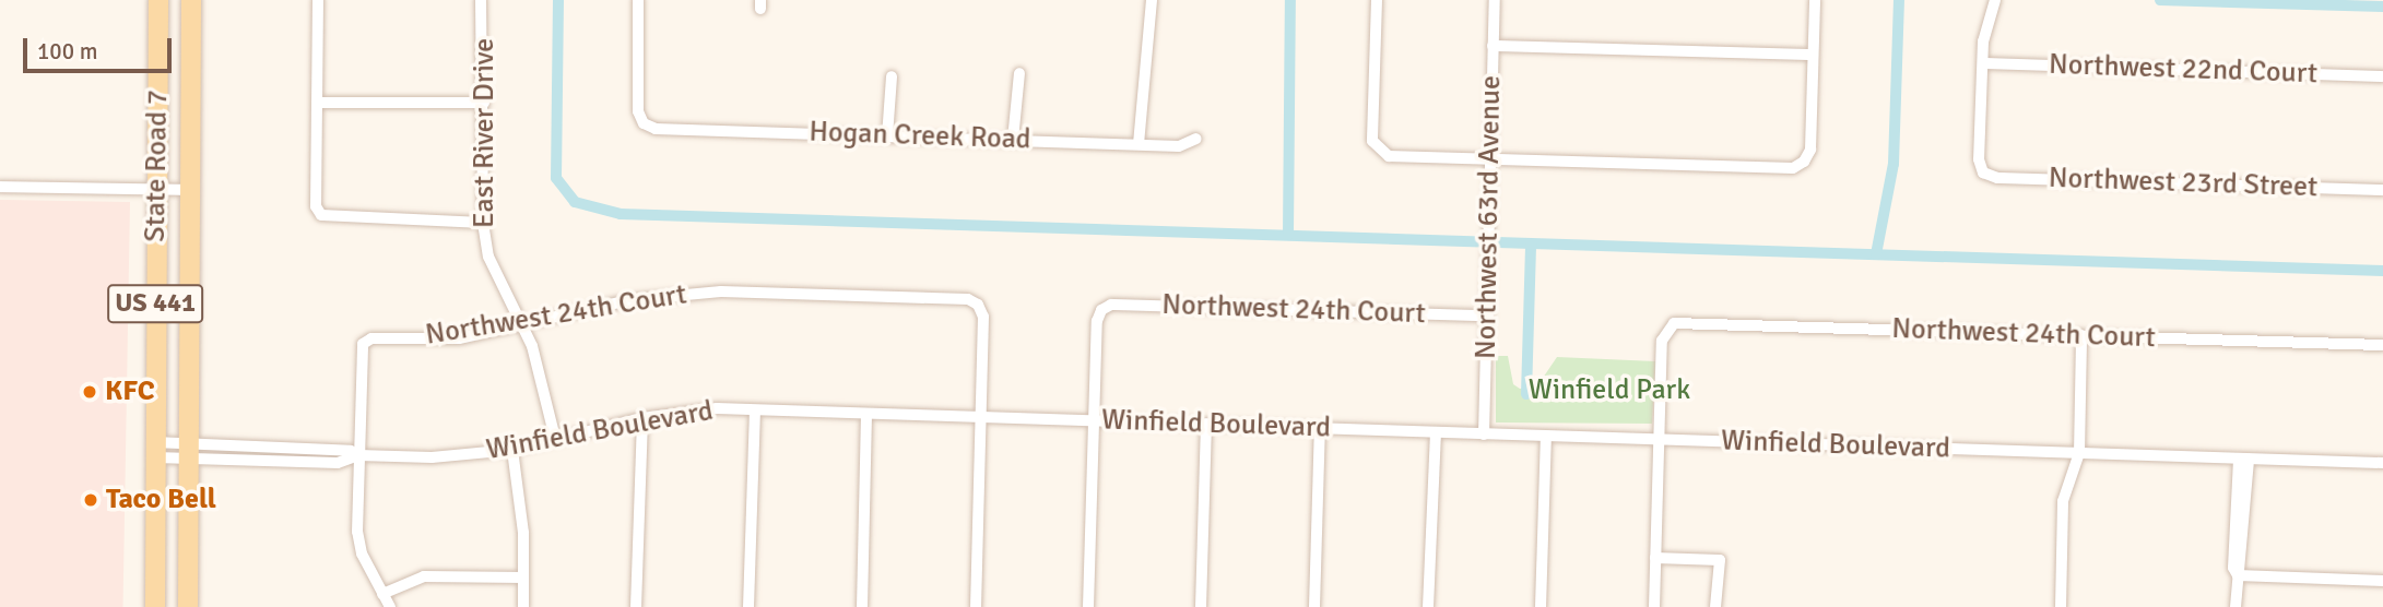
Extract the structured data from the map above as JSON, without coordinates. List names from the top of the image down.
{
  "streets": {
    "main road": ["State Road 7", "US 441"],
    "street": [
      "Northwest 22nd Court",
      "East River Drive",
      "Hogan Creek Road",
      "Northwest 23rd Street",
      "Northwest 63rd Avenue",
      "Northwest 24th Court",
      "Winfield Boulevard"
    ]
  },
  "crossings": [
    ["Northwest 22nd Court", "Northwest 23rd Street"],
    ["East River Drive", "Northwest 24th Court"],
    ["East River Drive", "Winfield Boulevard"],
    ["State Road 7", "Winfield Boulevard"],
    ["Northwest 63rd Avenue", "Northwest 24th Court"],
    ["Northwest 63rd Avenue", "Winfield Boulevard"],
    ["Northwest 24th Court", "Winfield Boulevard"]
  ],
  "parks": ["Winfield Park"],
  "places": ["KFC", "Taco Bell"],
  "scale_bar": "100 m"
}
